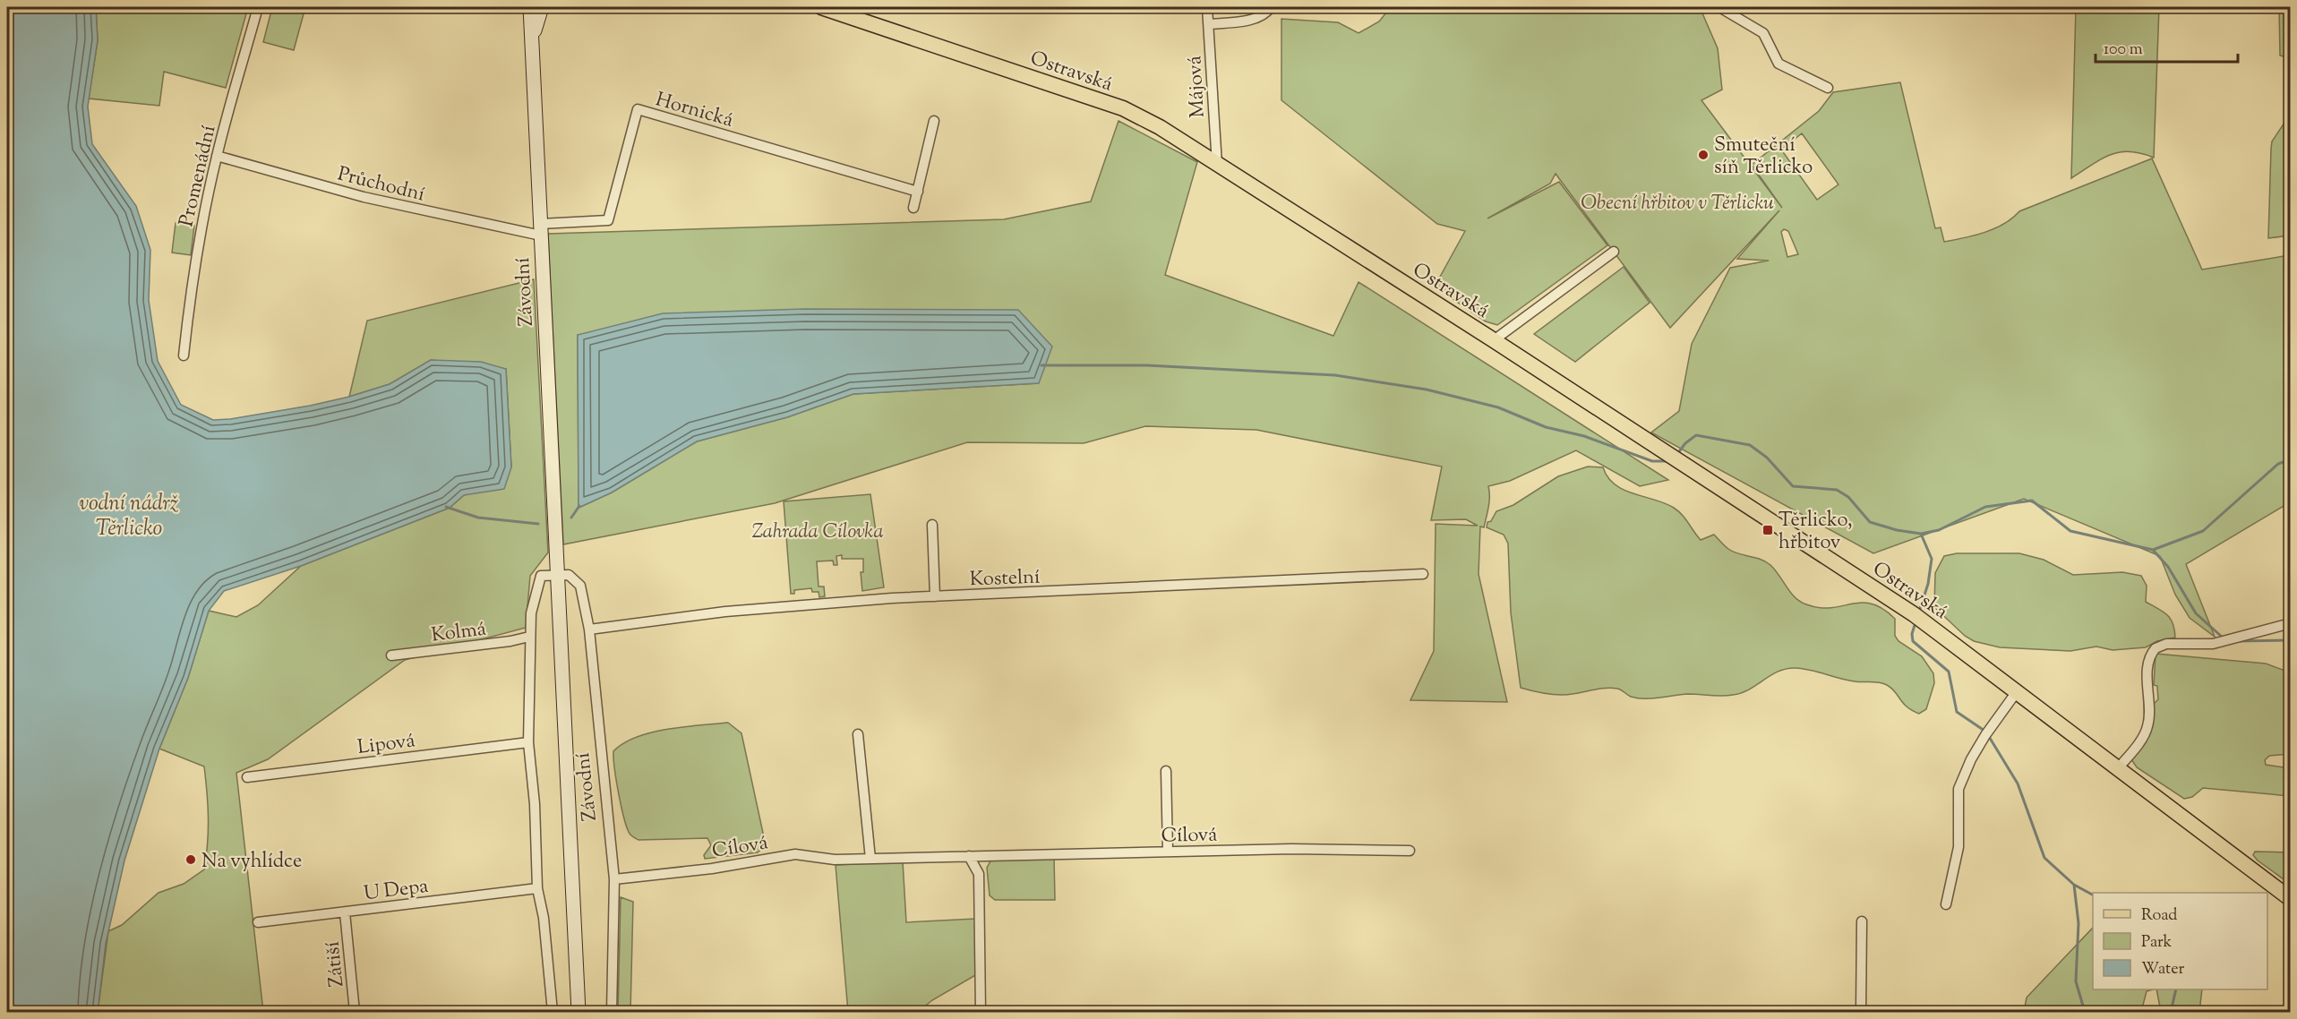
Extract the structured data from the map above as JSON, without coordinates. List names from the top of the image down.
{
  "streets": {
    "main road": ["Ostravská", "Závodní"],
    "street": [
      "Májová",
      "Hornická",
      "Promenádní",
      "Průchodní",
      "Kostelní",
      "Kolmá",
      "Lipová",
      "Cílová",
      "U Depa",
      "Zátiší"
    ]
  },
  "crossings": [
    ["Ostravská", "Májová"],
    ["Hornická", "Průchodní"],
    ["Hornická", "Závodní"],
    ["Promenádní", "Průchodní"],
    ["Průchodní", "Závodní"],
    ["Závodní", "Kostelní"],
    ["Závodní", "Cílová"],
    ["U Depa", "Zátiší"]
  ],
  "water": ["vodní nádrž Těrlicko"],
  "parks": ["Obecní hřbitov v Těrlicku", "Zahrada Cílovka"],
  "places": {
    "other": ["Smuteční síň Těrlicko", "Na vyhlídce"],
    "transit": ["Těrlicko, hřbitov"]
  },
  "legend": ["Road", "Park", "Water"],
  "scale_bar": "100 m"
}
